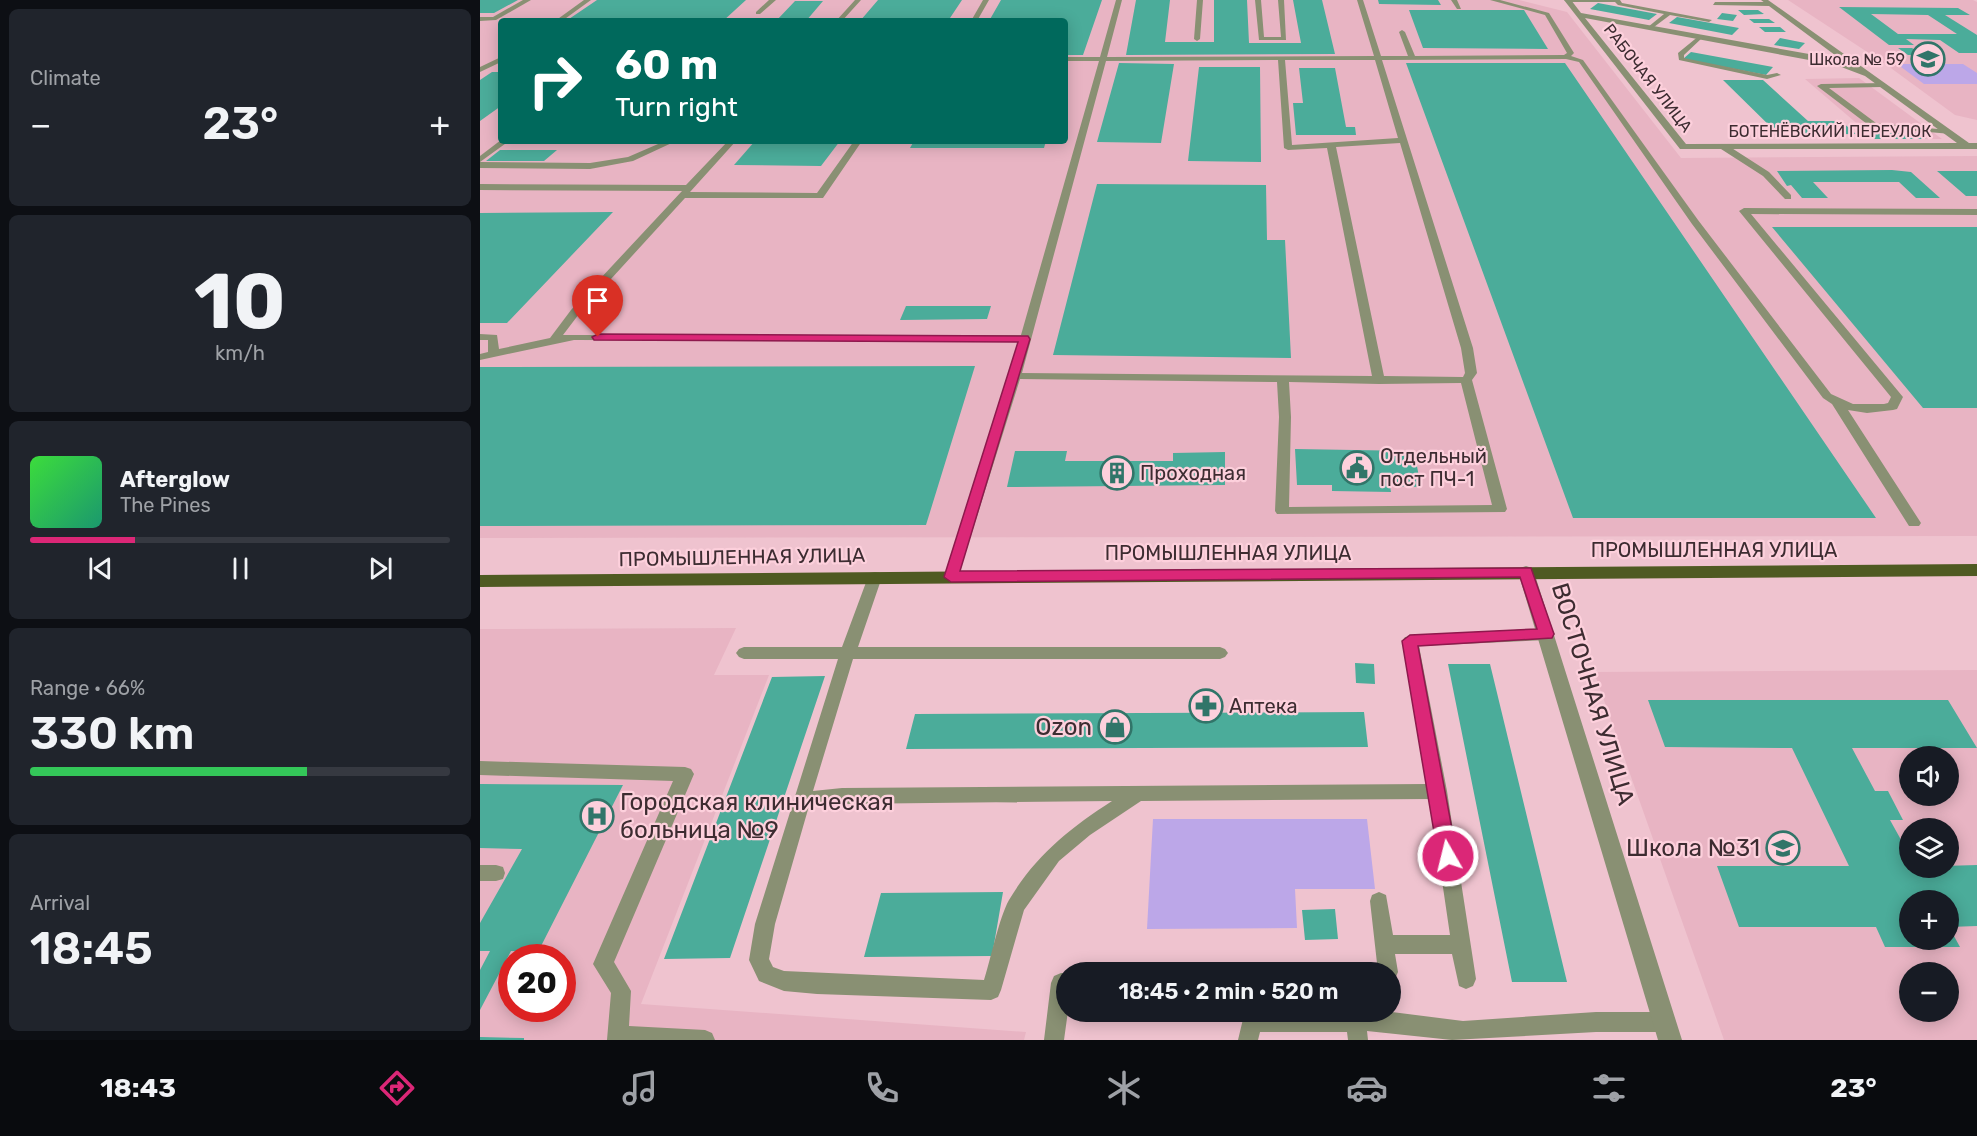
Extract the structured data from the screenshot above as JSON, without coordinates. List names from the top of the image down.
{
  "streets": {
    "main road": ["ПРОМЫШЛЕННАЯ УЛИЦА"],
    "street": ["РАБОЧАЯ УЛИЦА", "БОТЕНЁВСКИЙ ПЕРЕУЛОК", "ВОСТОЧНАЯ УЛИЦА"]
  },
  "crossings": [
    ["РАБОЧАЯ УЛИЦА", "БОТЕНЁВСКИЙ ПЕРЕУЛОК"],
    ["ПРОМЫШЛЕННАЯ УЛИЦА", "ВОСТОЧНАЯ УЛИЦА"]
  ],
  "places": {
    "school or university": ["Школа № 59", "Школа №31"],
    "public building": ["Отдельный пост ПЧ-1"],
    "building": ["Проходная"],
    "pharmacy": ["Аптека"],
    "shop": ["Ozon"],
    "hospital": ["Городская клиническая больница №9"]
  },
  "page": {
    "tile": [
      "Climate",
      ["10", "km/h"],
      ["Range · 66%", "330 km"],
      ["Arrival", "18:45"]
    ],
    "turn": ["60 m", "Turn right"],
    "heat": ["−", "23°", "+"],
    "song": ["Afterglow", "The Pines"],
    "map_buttons": ["+", "−"],
    "limit": "20",
    "trip": "18:45 · 2 min · 520 m",
    "tabs": ["18:43", "23°"]
  }
}
